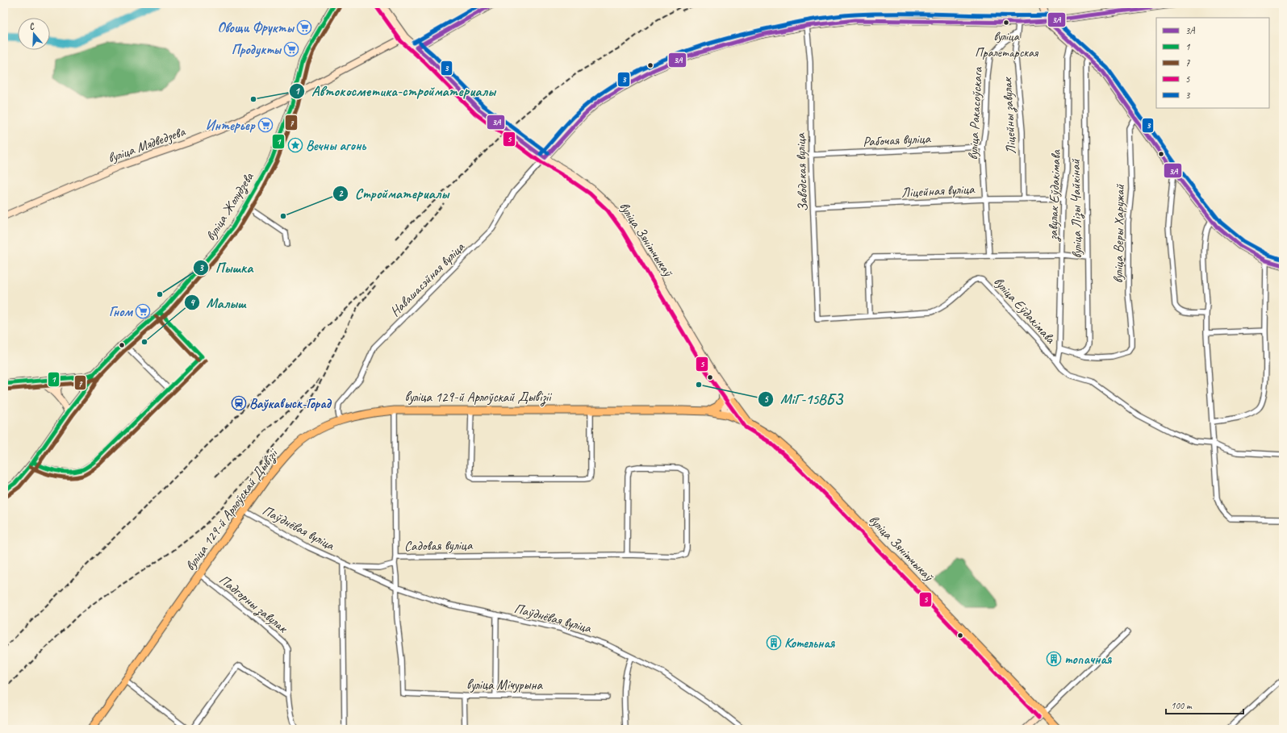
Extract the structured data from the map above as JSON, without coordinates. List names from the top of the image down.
{
  "streets": {
    "main road": ["вуліца Зянітчыкаў", "вуліца 129-й Арлоўскай Дывізіі"],
    "street": [
      "вуліца Ракасоўскага",
      "Ліцейны завулак",
      "Рабочая вуліца",
      "вуліца Мядведзева",
      "Заводская вуліца",
      "Ліцейная вуліца",
      "завулак Еўдакімава",
      "вуліца Жолудзева",
      "вуліца Лізы Чайкінай",
      "вуліца Веры Харужай",
      "Навашасэйная вуліца",
      "вуліца Еўдакімава",
      "Паўднёвая вуліца",
      "Садовая вуліца",
      "Падгорны завулак",
      "вуліца Мічурына"
    ]
  },
  "crossings": [
    ["вуліца Ракасоўскага", "Ліцейны завулак"],
    ["вуліца Ракасоўскага", "Рабочая вуліца"],
    ["вуліца Ракасоўскага", "Ліцейная вуліца"],
    ["вуліца Ракасоўскага", "вуліца Еўдакімава"],
    ["Ліцейны завулак", "Ліцейная вуліца"],
    ["Рабочая вуліца", "Заводская вуліца"],
    ["вуліца Мядведзева", "вуліца Жолудзева"],
    ["вуліца Мядведзева", "вуліца Зянітчыкаў"],
    ["Заводская вуліца", "Ліцейная вуліца"],
    ["Заводская вуліца", "вуліца Еўдакімава"],
    ["Ліцейная вуліца", "завулак Еўдакімава"],
    ["завулак Еўдакімава", "вуліца Еўдакімава"],
    ["вуліца Лізы Чайкінай", "вуліца Веры Харужай"],
    ["вуліца Лізы Чайкінай", "вуліца Еўдакімава"],
    ["вуліца Зянітчыкаў", "Навашасэйная вуліца"],
    ["вуліца Зянітчыкаў", "вуліца 129-й Арлоўскай Дывізіі"],
    ["Навашасэйная вуліца", "вуліца 129-й Арлоўскай Дывізіі"],
    ["вуліца 129-й Арлоўскай Дывізіі", "Паўднёвая вуліца"],
    ["вуліца 129-й Арлоўскай Дывізіі", "Садовая вуліца"],
    ["вуліца 129-й Арлоўскай Дывізіі", "Падгорны завулак"],
    ["Паўднёвая вуліца", "вуліца Мічурына"]
  ],
  "places": {
    "other": [
      "вуліца Пралетарская",
      "Автокосметика-стройматериалы",
      "Стройматериалы",
      "Пышка",
      "Малыш",
      "МіГ-15ВБЗ"
    ],
    "supermarket": [
      "Овощи Фрукты",
      "Продукты",
      "Интерьер",
      "Гном"
    ],
    "place": ["Вечны агонь"],
    "station": ["Ваўкавыск-Горад"],
    "building": ["Котельная", "топачная"]
  },
  "lines": [
    "transit line 3А",
    "transit line 1",
    "transit line 3",
    "transit line 7",
    "transit line 5"
  ],
  "legend": [
    "3А",
    "1",
    "7",
    "5",
    "3"
  ],
  "scale_bar": "100 m",
  "north": "top"
}
